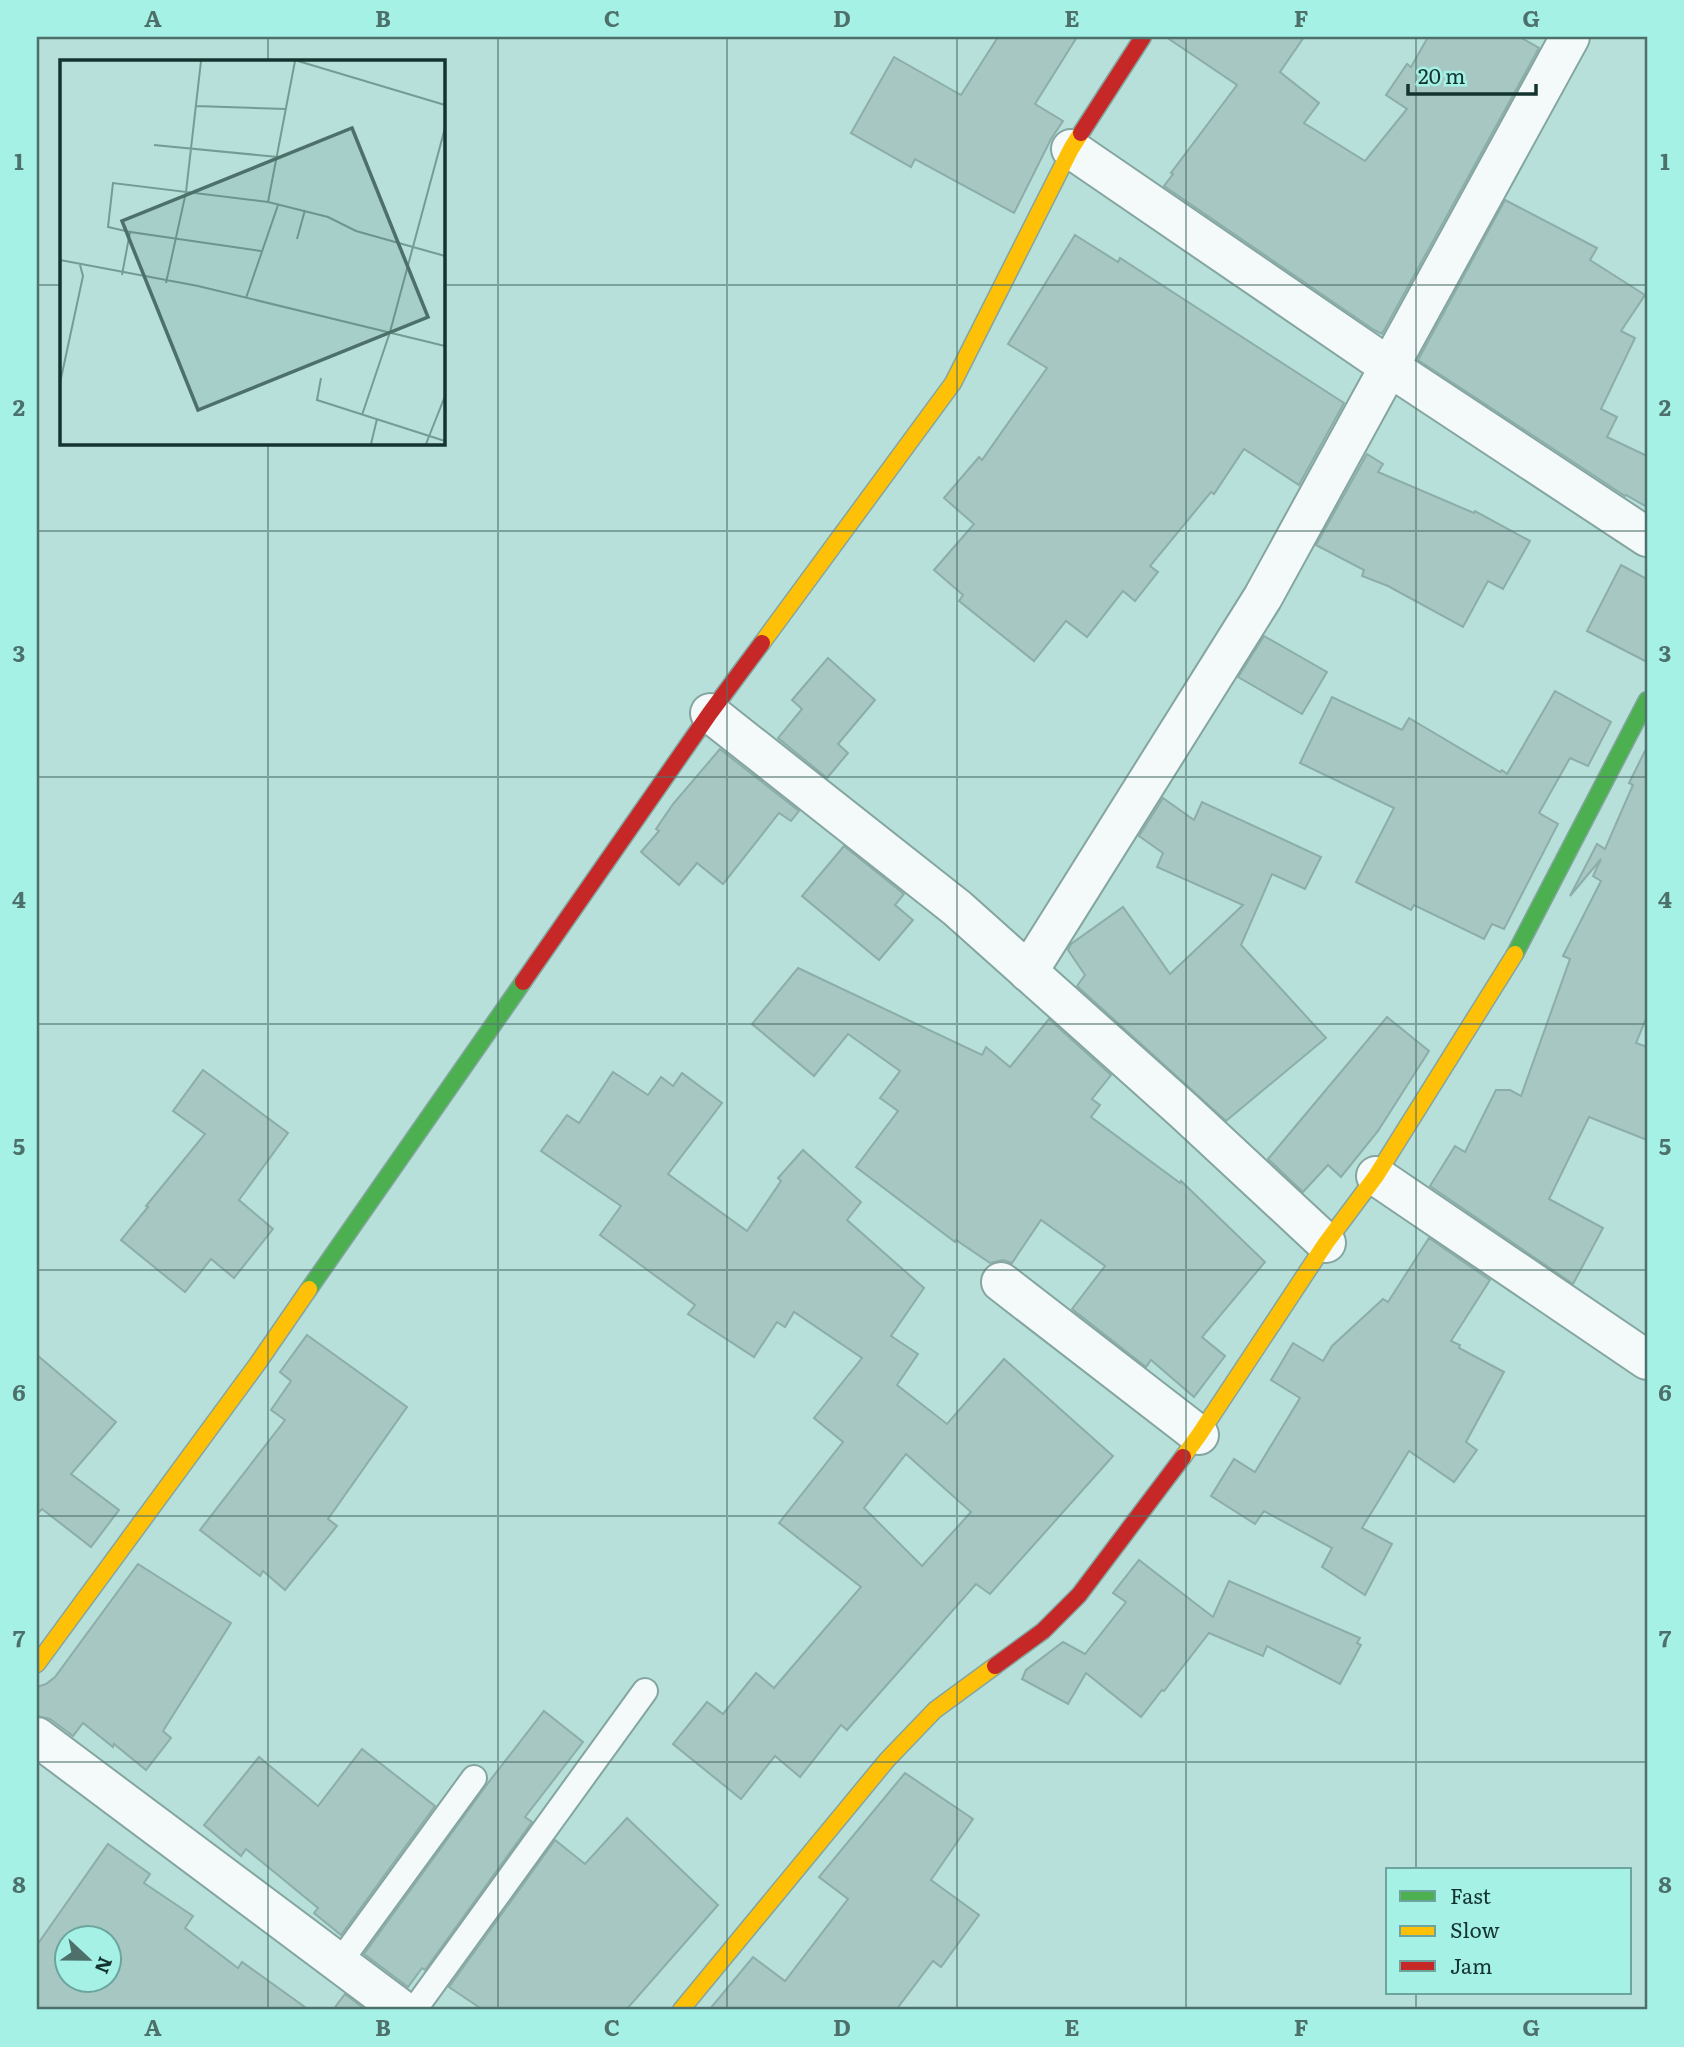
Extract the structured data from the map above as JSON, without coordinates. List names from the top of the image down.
{
  "legend": ["Fast", "Slow", "Jam"],
  "scale_bar": "20 m",
  "north": "right",
  "grid": {
    "columns": [
      "A",
      "B",
      "C",
      "D",
      "E",
      "F",
      "G"
    ],
    "rows": [
      "1",
      "2",
      "3",
      "4",
      "5",
      "6",
      "7",
      "8"
    ]
  }
}
